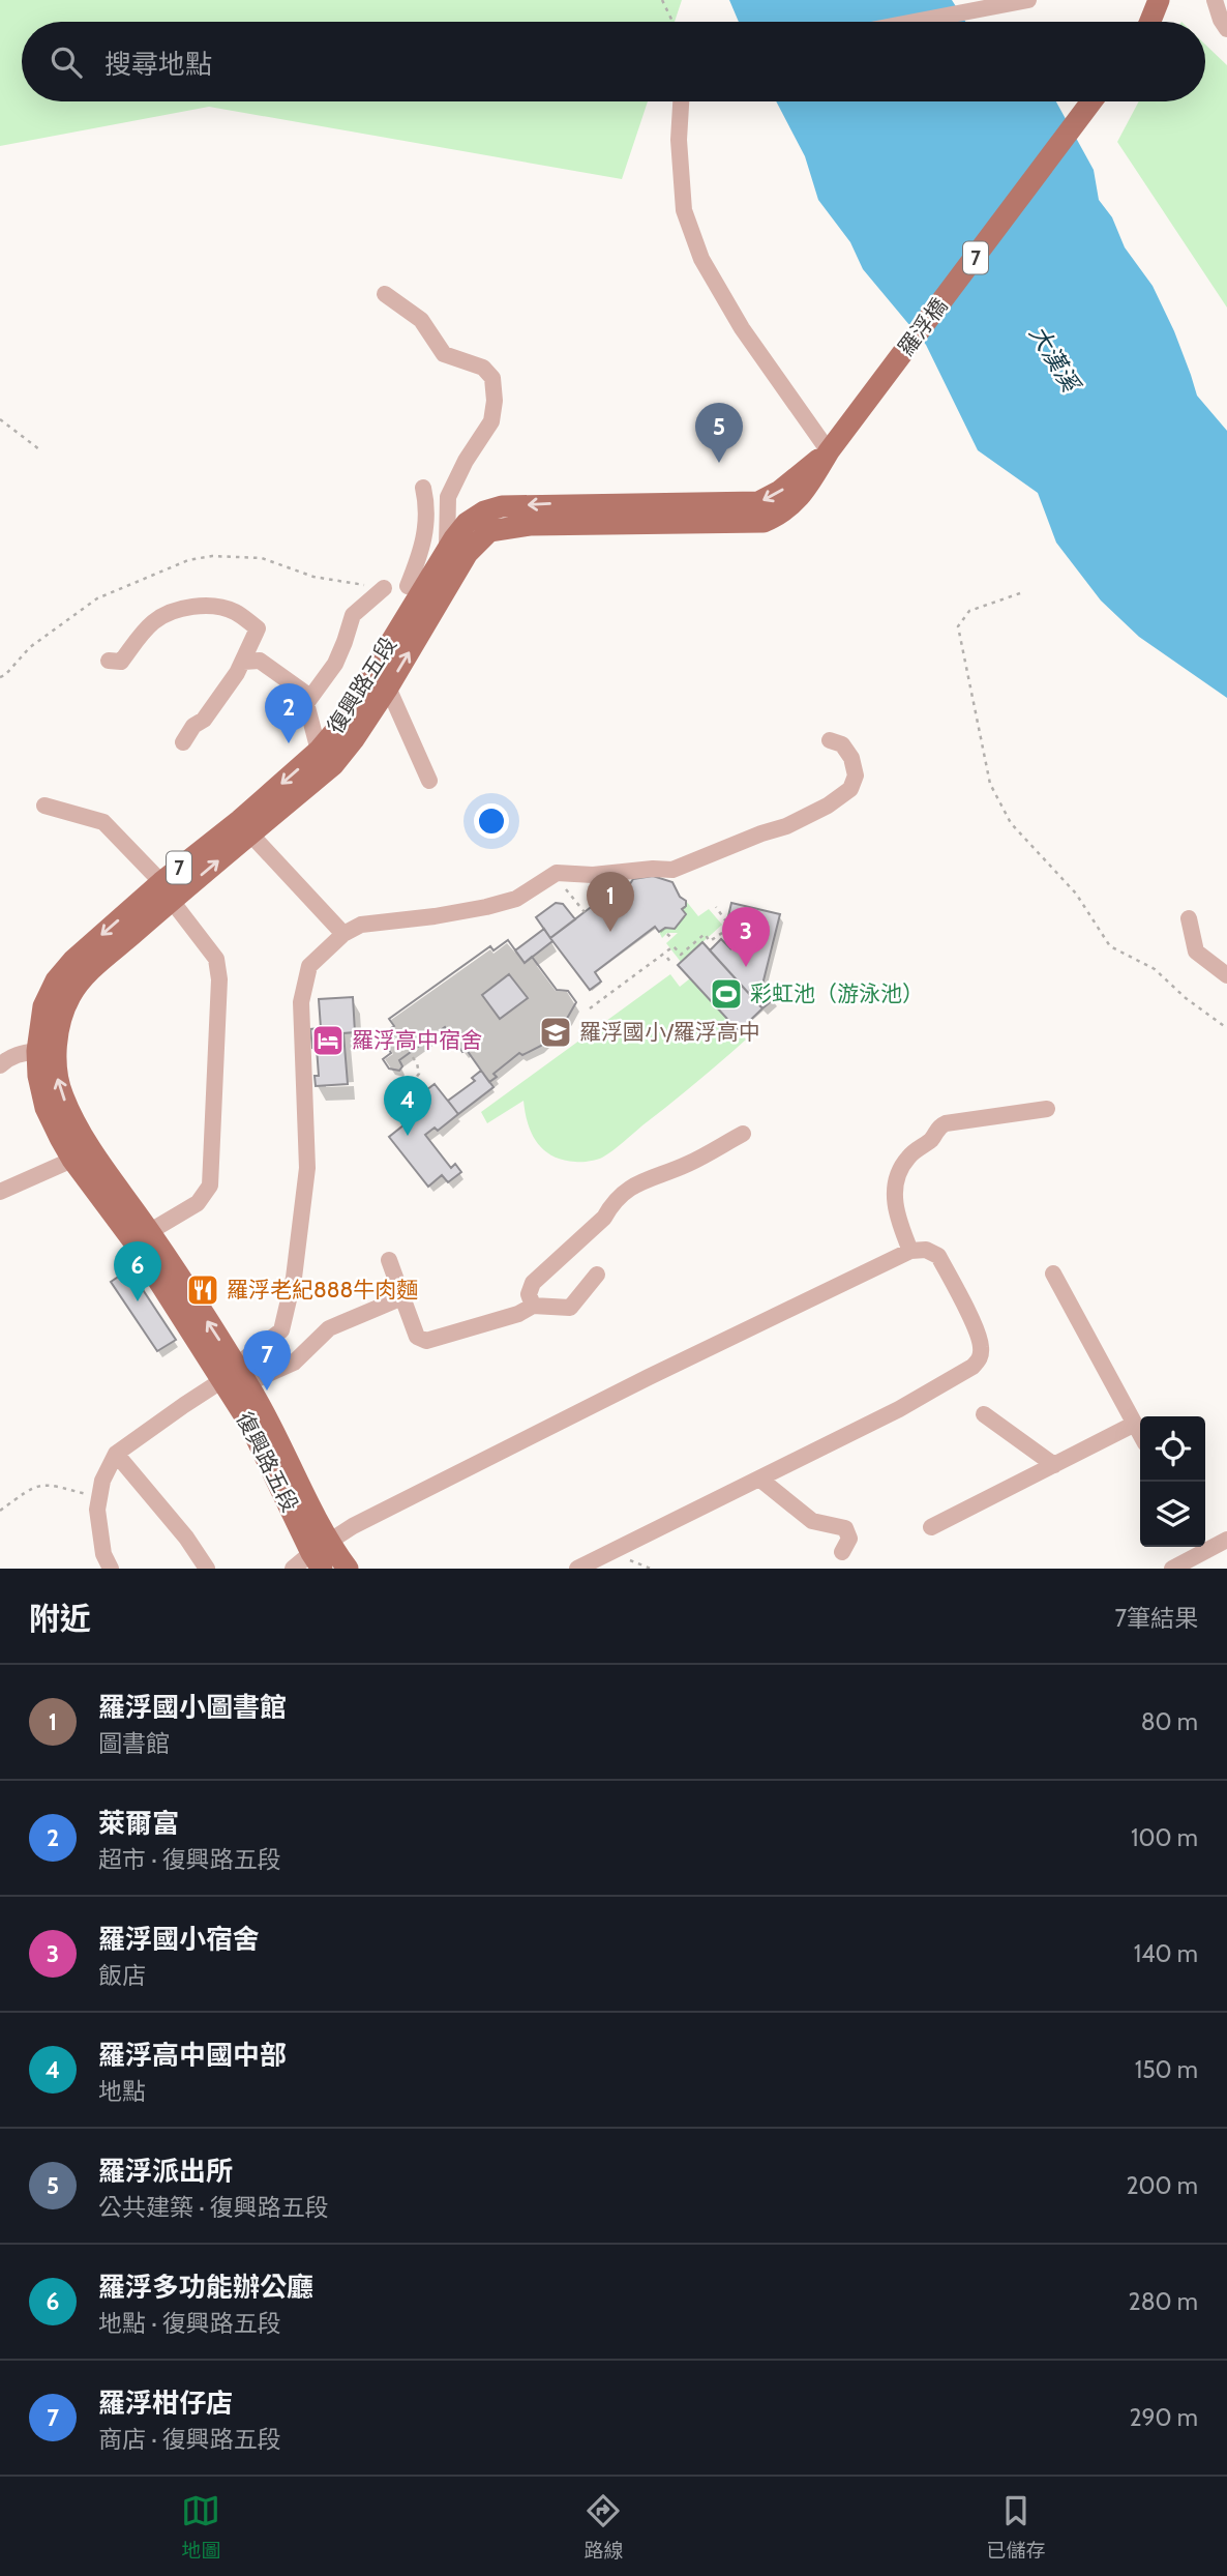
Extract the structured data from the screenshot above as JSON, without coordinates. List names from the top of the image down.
{
  "streets": {
    "main road": ["7", "羅浮橋", "復興路五段"]
  },
  "crossings": [
    ["羅浮橋", "復興路五段"]
  ],
  "water": ["大漢溪"],
  "places": {
    "sports": ["彩虹池（游泳池）"],
    "school or university": ["羅浮國小/羅浮高中"],
    "hotel": ["羅浮高中宿舍"],
    "restaurant": ["羅浮老紀888牛肉麵"]
  },
  "page": {
    "search": "搜尋地點",
    "pins": [
      "5",
      "2",
      "1",
      "3",
      "4",
      "6",
      "7"
    ],
    "heading": ["附近", "7筆結果"],
    "list": [
      {
        "mark": "1",
        "name": "羅浮國小圖書館",
        "note": "圖書館",
        "value": "80 m"
      },
      {
        "mark": "2",
        "name": "萊爾富",
        "note": "超市 · 復興路五段",
        "value": "100 m"
      },
      {
        "mark": "3",
        "name": "羅浮國小宿舍",
        "note": "飯店",
        "value": "140 m"
      },
      {
        "mark": "4",
        "name": "羅浮高中國中部",
        "note": "地點",
        "value": "150 m"
      },
      {
        "mark": "5",
        "name": "羅浮派出所",
        "note": "公共建築 · 復興路五段",
        "value": "200 m"
      },
      {
        "mark": "6",
        "name": "羅浮多功能辦公廳",
        "note": "地點 · 復興路五段",
        "value": "280 m"
      },
      {
        "mark": "7",
        "name": "羅浮柑仔店",
        "note": "商店 · 復興路五段",
        "value": "290 m"
      }
    ],
    "nav": ["地圖", "路線", "已儲存"]
  }
}
